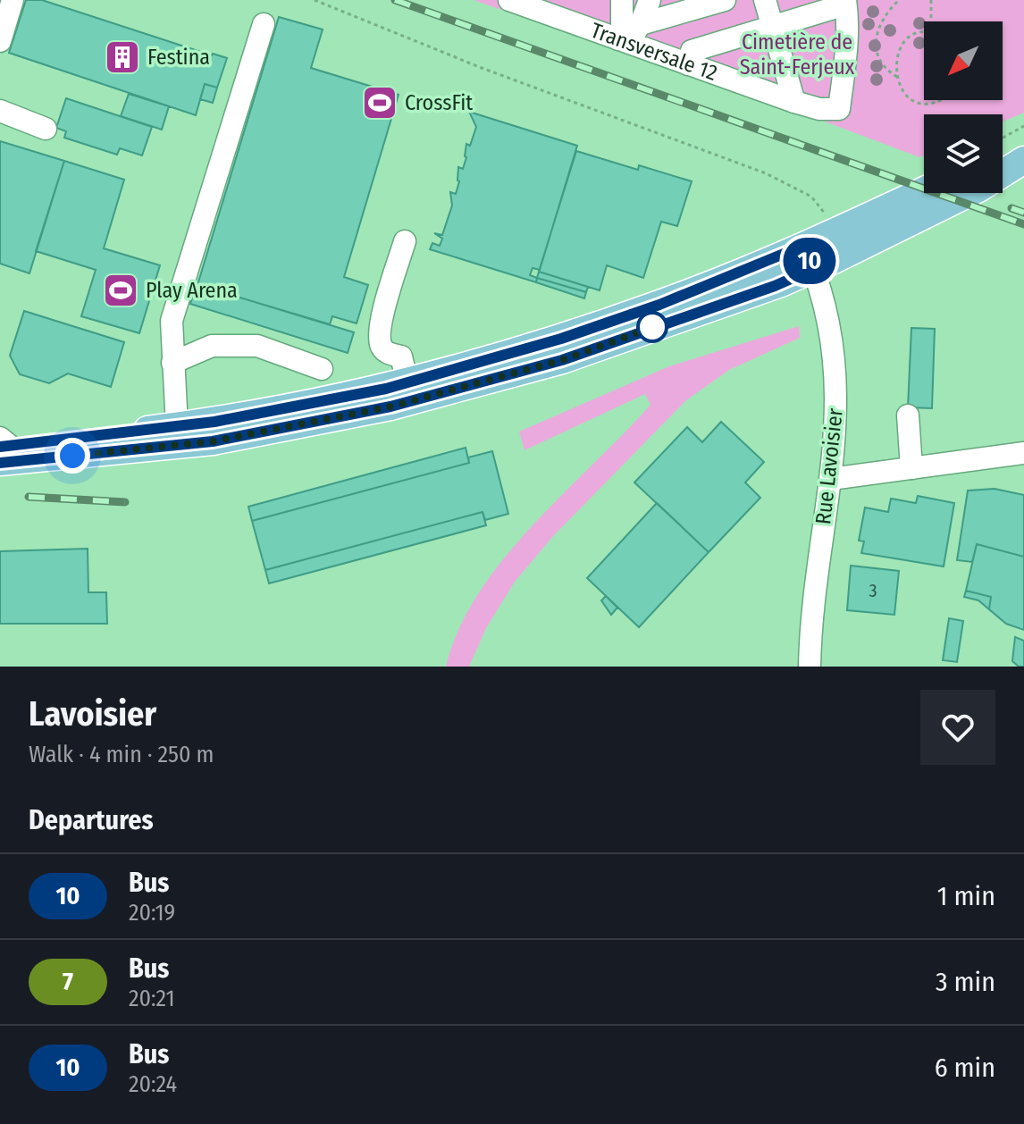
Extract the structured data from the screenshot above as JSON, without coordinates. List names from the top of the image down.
{
  "streets": {
    "street": ["Transversale 12", "Rue Lavoisier"]
  },
  "parks": ["Cimetière de Saint-Ferjeux"],
  "places": {
    "building": ["Festina"],
    "sports": ["CrossFit", "Play Arena"]
  },
  "lines": ["bus line 10"],
  "house_numbers": ["3"],
  "north": "bottom left",
  "page": {
    "on_map": "10",
    "heading": [
      ["Lavoisier", "Walk · 4 min · 250 m"],
      "Departures"
    ],
    "list": [
      {
        "mark": "10",
        "name": "Bus",
        "note": "20:19",
        "value": "1 min"
      },
      {
        "mark": "7",
        "name": "Bus",
        "note": "20:21",
        "value": "3 min"
      },
      {
        "mark": "10",
        "name": "Bus",
        "note": "20:24",
        "value": "6 min"
      }
    ]
  }
}
